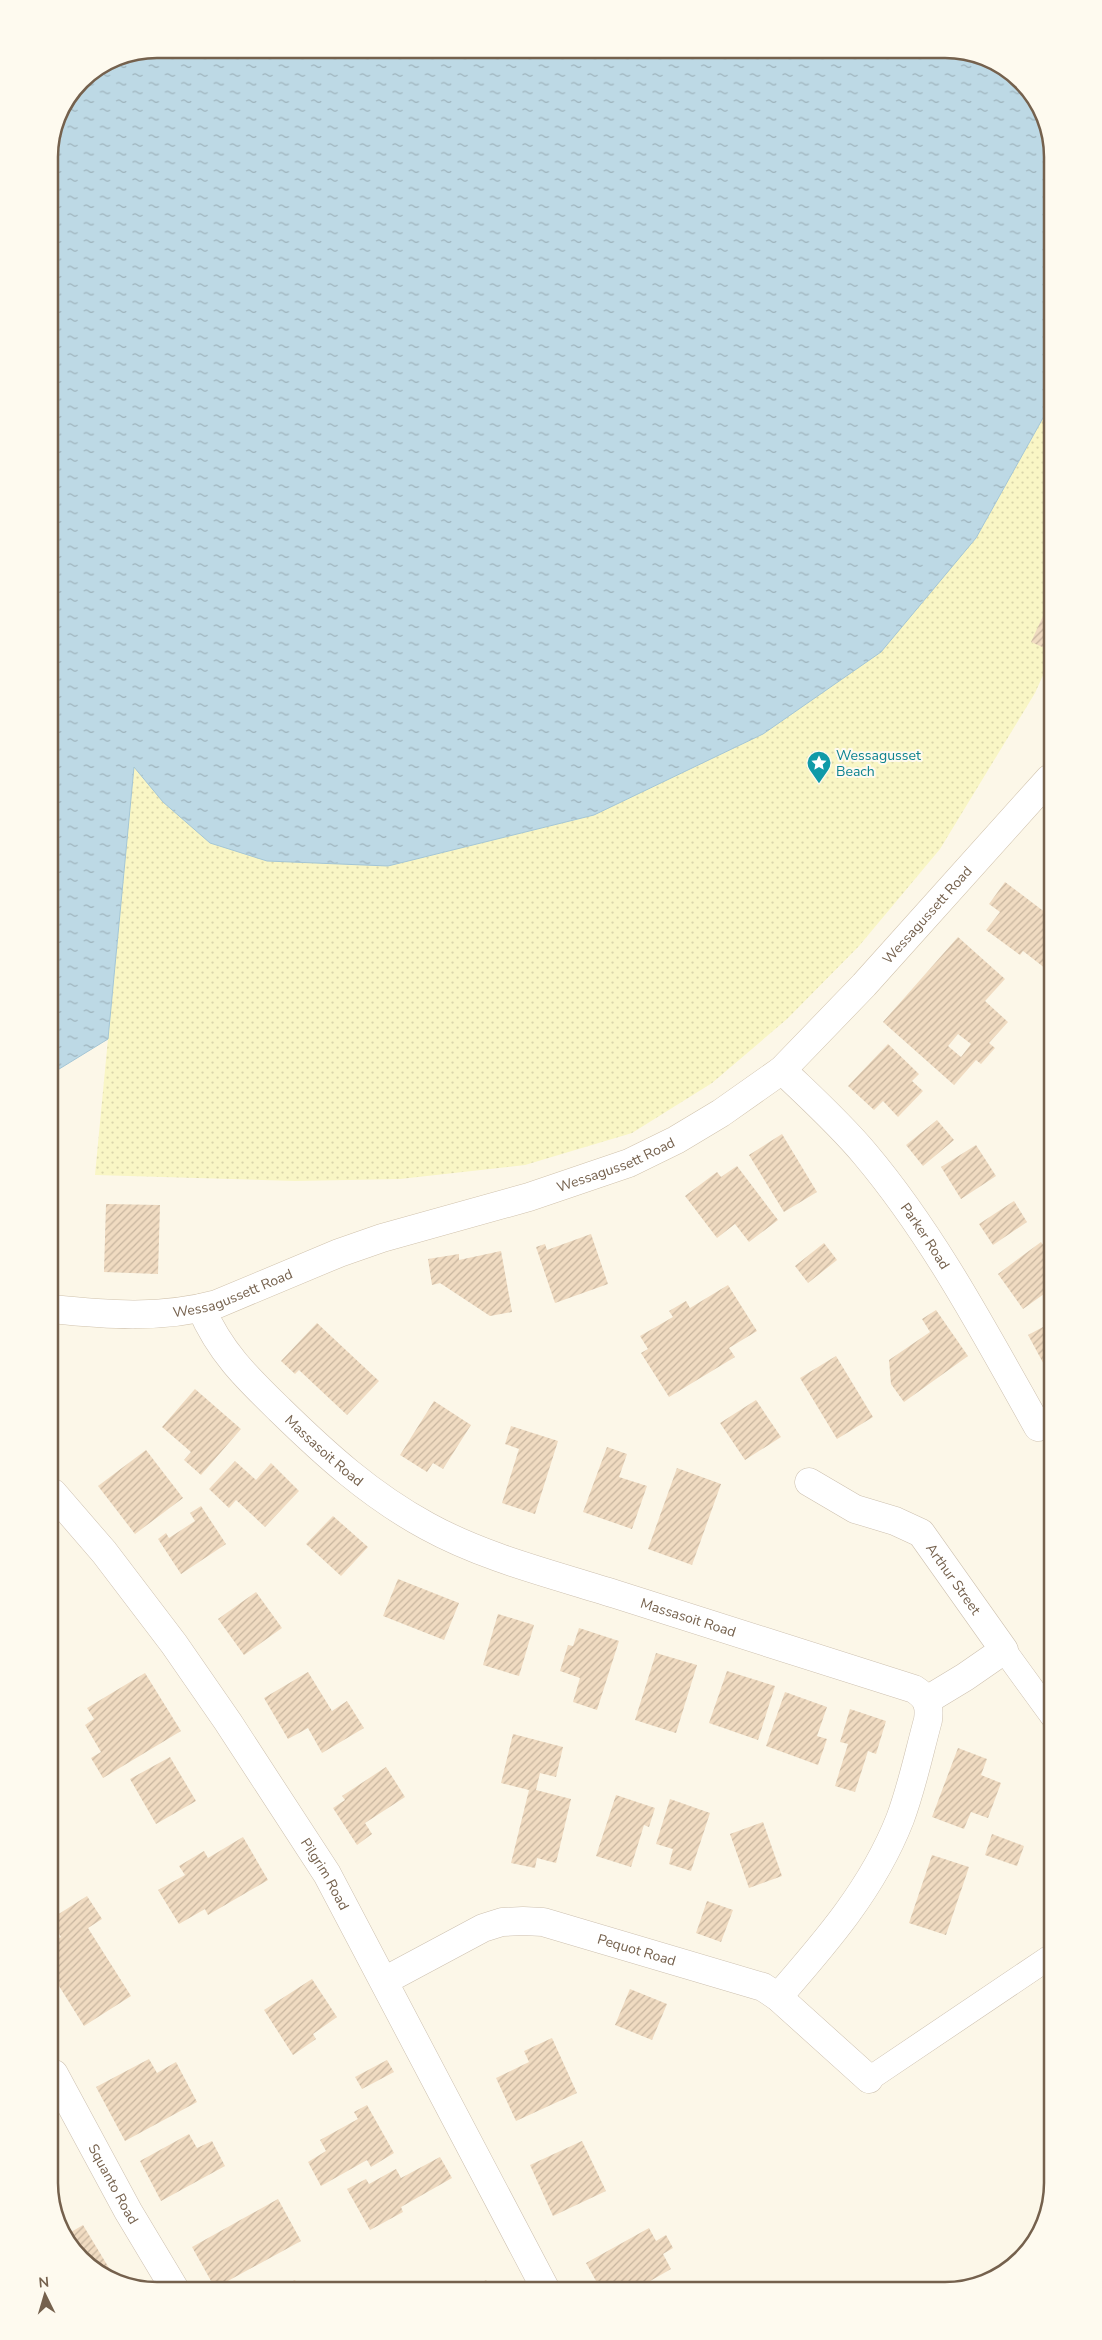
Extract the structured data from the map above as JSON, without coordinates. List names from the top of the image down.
{
  "streets": {
    "street": [
      "Wessagussett Road",
      "Parker Road",
      "Massasoit Road",
      "Arthur Street",
      "Pilgrim Road",
      "Pequot Road",
      "Squanto Road"
    ]
  },
  "crossings": [
    ["Wessagussett Road", "Parker Road"],
    ["Wessagussett Road", "Massasoit Road"],
    ["Pilgrim Road", "Pequot Road"]
  ],
  "places": {
    "place": ["Wessagusset Beach"]
  },
  "north": "top"
}
